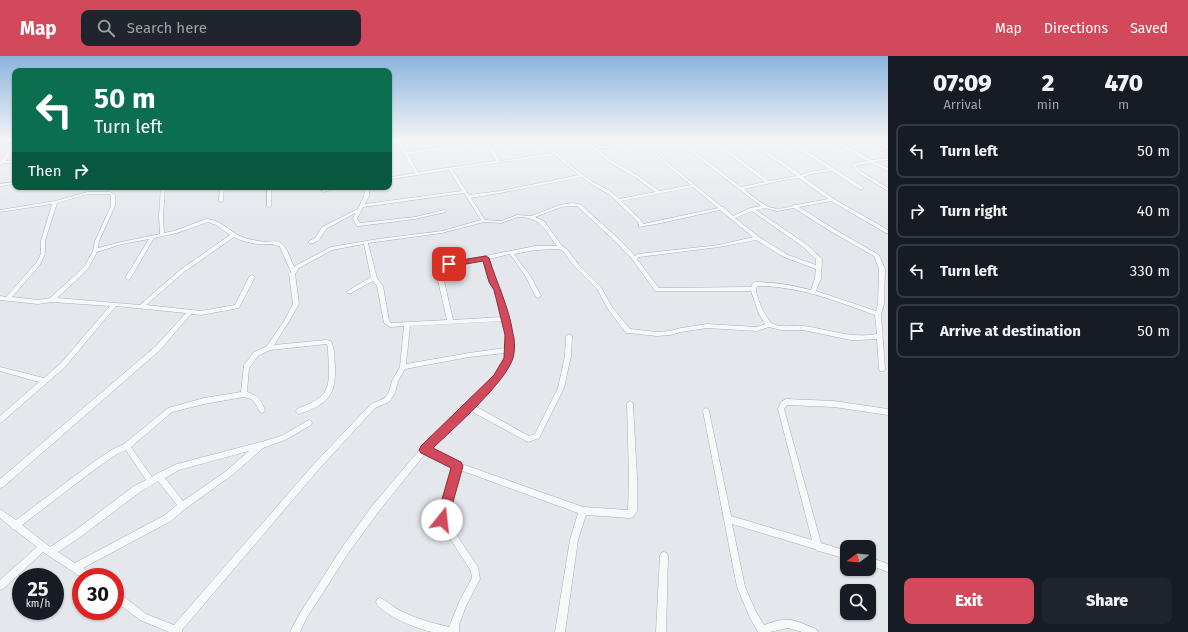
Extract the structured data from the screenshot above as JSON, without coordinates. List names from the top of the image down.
{
  "north": "left",
  "page": {
    "header": "Map",
    "search": "Search here",
    "nav": ["Map", "Directions", "Saved"],
    "eta": [
      "07:09",
      "Arrival",
      "2",
      "min",
      "470",
      "m"
    ],
    "turn": ["50 m", "Turn left"],
    "list": [
      {
        "name": "Turn left",
        "value": "50 m"
      },
      {
        "name": "Turn right",
        "value": "40 m"
      },
      {
        "name": "Turn left",
        "value": "330 m"
      },
      {
        "name": "Arrive at destination",
        "value": "50 m"
      }
    ],
    "then": "Then",
    "speed": "25 km/h",
    "limit": "30",
    "buttons": ["Exit", "Share"]
  }
}
